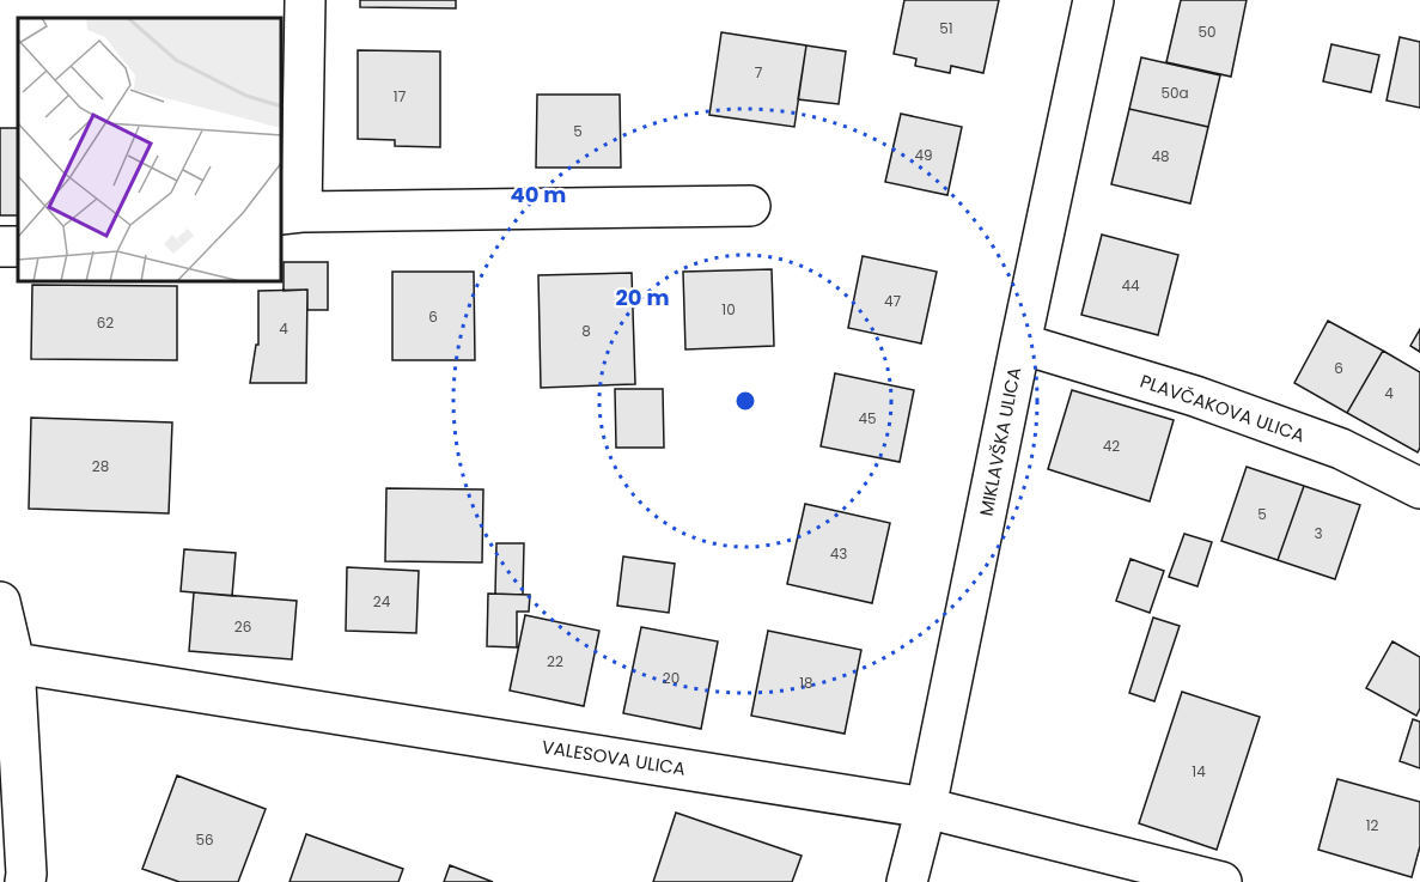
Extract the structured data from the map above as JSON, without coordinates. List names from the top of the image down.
{
  "streets": {
    "street": ["PLAVČAKOVA ULICA", "MIKLAVŠKA ULICA", "VALESOVA ULICA"]
  },
  "crossings": [
    ["PLAVČAKOVA ULICA", "MIKLAVŠKA ULICA"],
    ["MIKLAVŠKA ULICA", "VALESOVA ULICA"]
  ],
  "house_numbers": [
    "51",
    "50",
    "7",
    "50a",
    "17",
    "5",
    "49",
    "48",
    "44",
    "47",
    "10",
    "6",
    "62",
    "4",
    "8",
    "6",
    "4",
    "45",
    "42",
    "28",
    "5",
    "3",
    "43",
    "24",
    "26",
    "22",
    "20",
    "18",
    "14",
    "12",
    "56"
  ],
  "rings": ["40 m", "20 m"]
}
